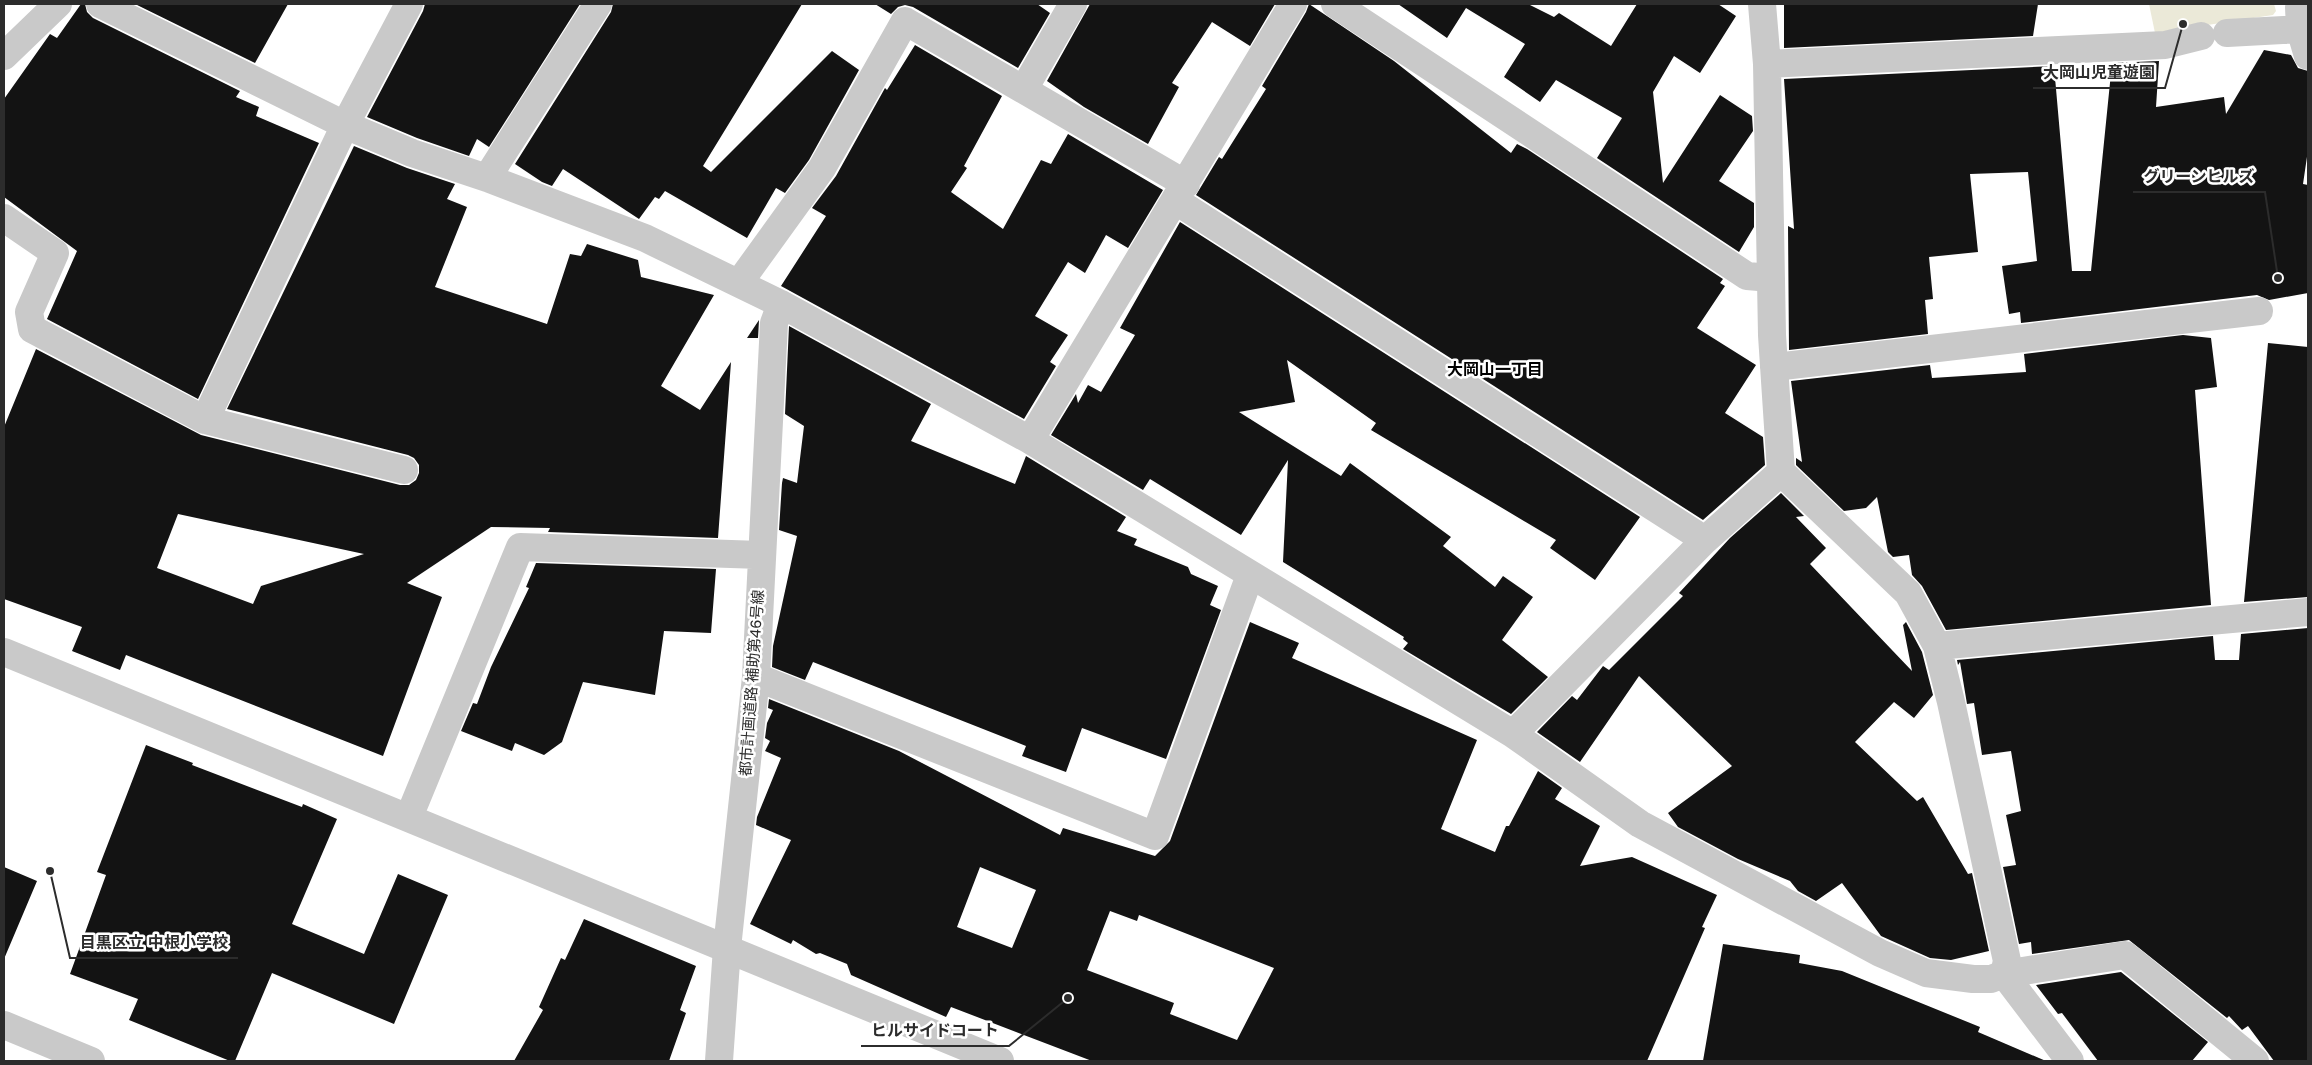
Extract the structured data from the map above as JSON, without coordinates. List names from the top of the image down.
{
  "streets": {
    "street": ["都市計画道路 補助第46号線"]
  },
  "districts": ["大岡山一丁目"],
  "places": [
    "大岡山児童遊園",
    "グリーンヒルズ",
    "目黒区立 中根小学校",
    "ヒルサイドコート"
  ]
}
